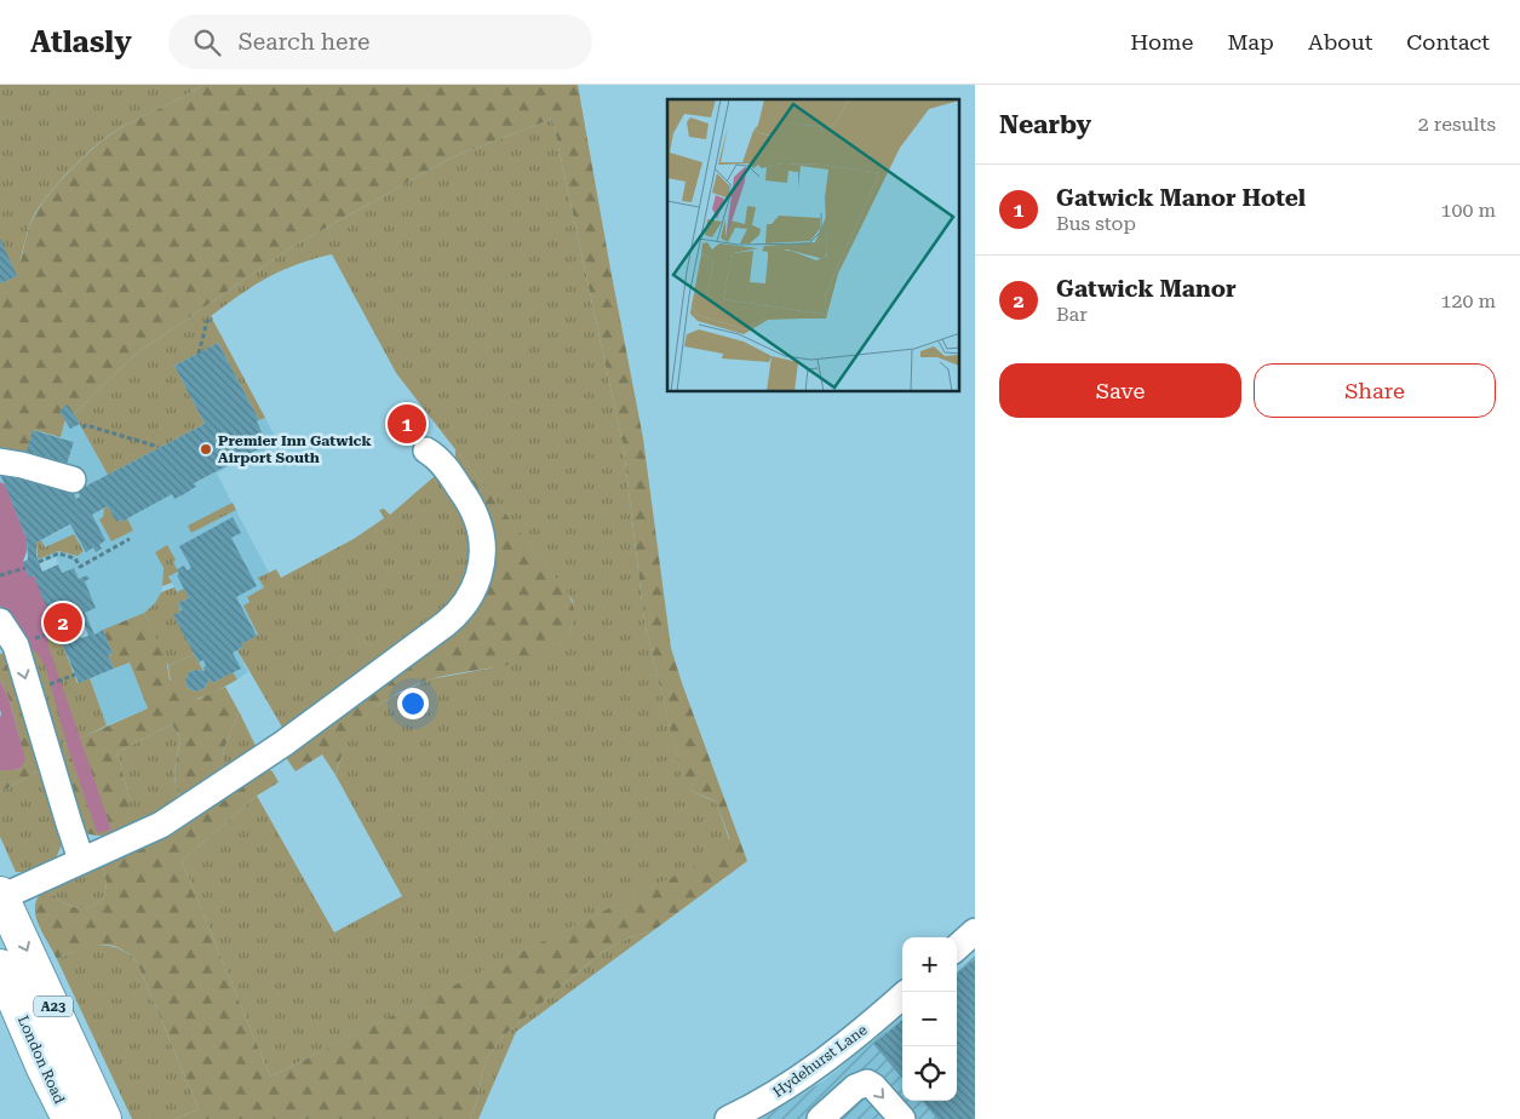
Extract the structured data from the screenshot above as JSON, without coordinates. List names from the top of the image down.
{
  "streets": {
    "main road": ["A23", "London Road"],
    "street": ["Hydehurst Lane"]
  },
  "places": ["Premier Inn Gatwick Airport South"],
  "page": {
    "header": "Atlasly",
    "search": "Search here",
    "nav": [
      "Home",
      "Map",
      "About",
      "Contact"
    ],
    "heading": ["Nearby", "2 results"],
    "list": [
      {
        "mark": "1",
        "name": "Gatwick Manor Hotel",
        "note": "Bus stop",
        "value": "100 m"
      },
      {
        "mark": "2",
        "name": "Gatwick Manor",
        "note": "Bar",
        "value": "120 m"
      }
    ],
    "buttons": ["Save", "Share"],
    "pins": ["1", "2"],
    "map_buttons": ["+", "−"]
  }
}
